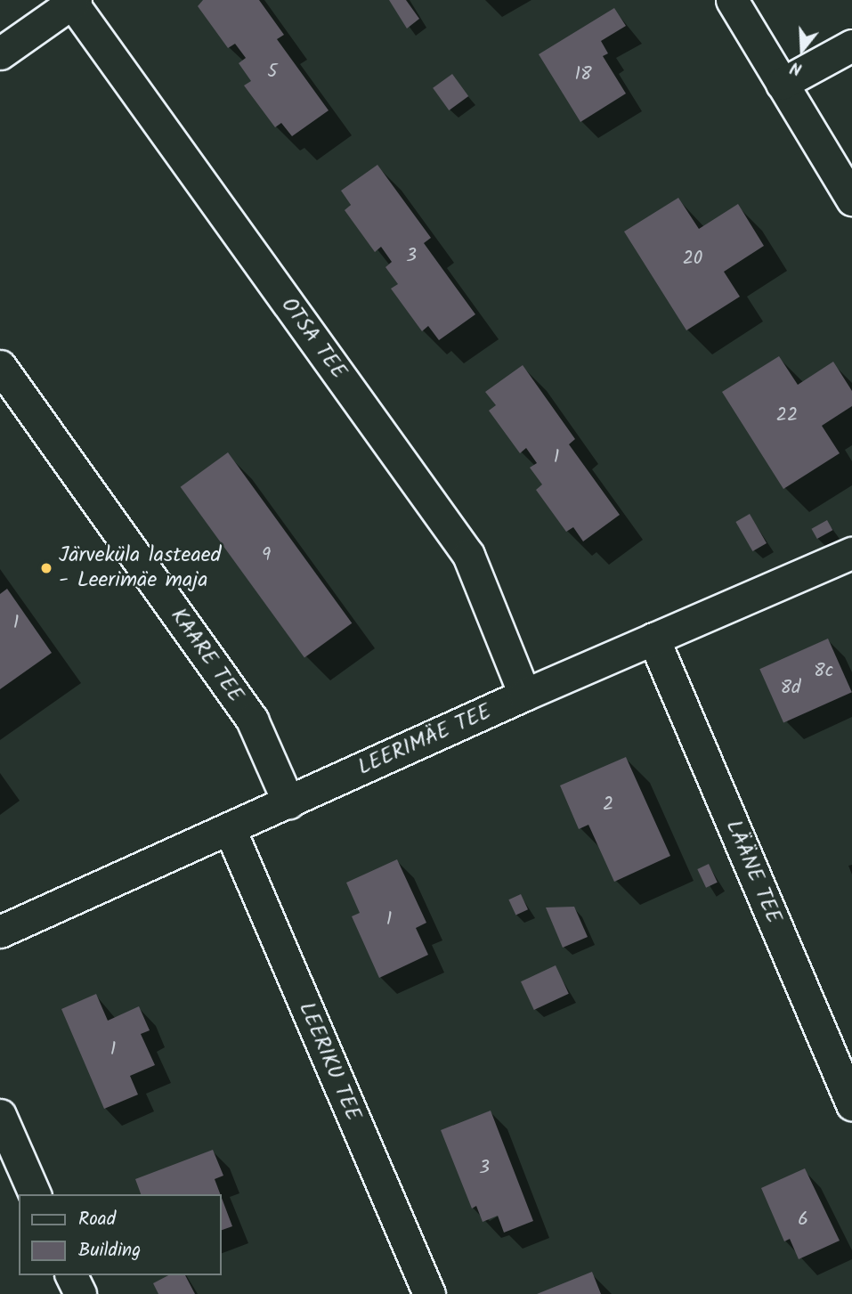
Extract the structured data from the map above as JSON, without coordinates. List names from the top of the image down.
{
  "streets": {
    "street": [
      "OTSA TEE",
      "KAARE TEE",
      "LEERIMÄE TEE",
      "LÄÄNE TEE",
      "LEERIKU TEE"
    ]
  },
  "crossings": [
    ["OTSA TEE", "LEERIMÄE TEE"],
    ["KAARE TEE", "LEERIMÄE TEE"],
    ["LEERIMÄE TEE", "LÄÄNE TEE"],
    ["LEERIMÄE TEE", "LEERIKU TEE"]
  ],
  "places": ["Järveküla lasteaed - Leerimäe maja"],
  "house_numbers": [
    "5",
    "18",
    "3",
    "20",
    "22",
    "1",
    "9",
    "1",
    "8c",
    "8d",
    "2",
    "1",
    "1",
    "3",
    "6"
  ],
  "legend": ["Road", "Building"],
  "north": "bottom"
}
